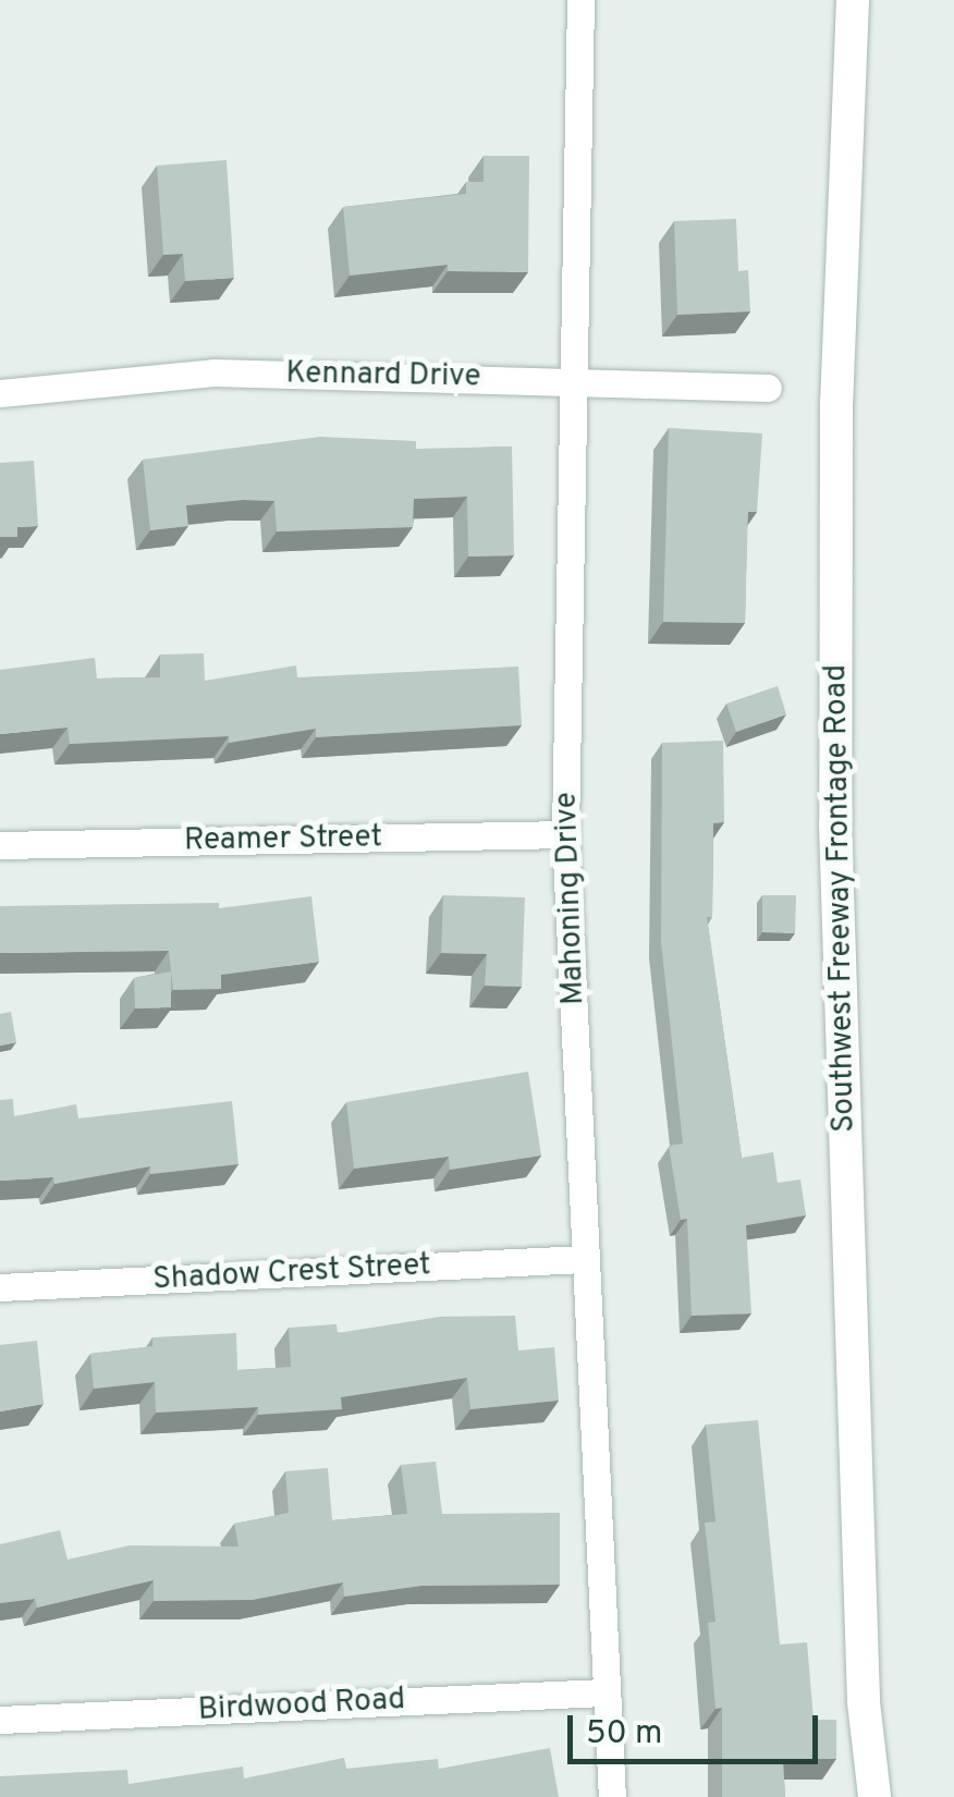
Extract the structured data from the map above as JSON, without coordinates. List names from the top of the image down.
{
  "streets": {
    "main road": ["Southwest Freeway Frontage Road"],
    "street": [
      "Kennard Drive",
      "Reamer Street",
      "Mahoning Drive",
      "Shadow Crest Street",
      "Birdwood Road"
    ]
  },
  "crossings": [
    ["Kennard Drive", "Mahoning Drive"],
    ["Reamer Street", "Mahoning Drive"],
    ["Mahoning Drive", "Shadow Crest Street"],
    ["Mahoning Drive", "Birdwood Road"]
  ],
  "scale_bar": "50 m"
}
